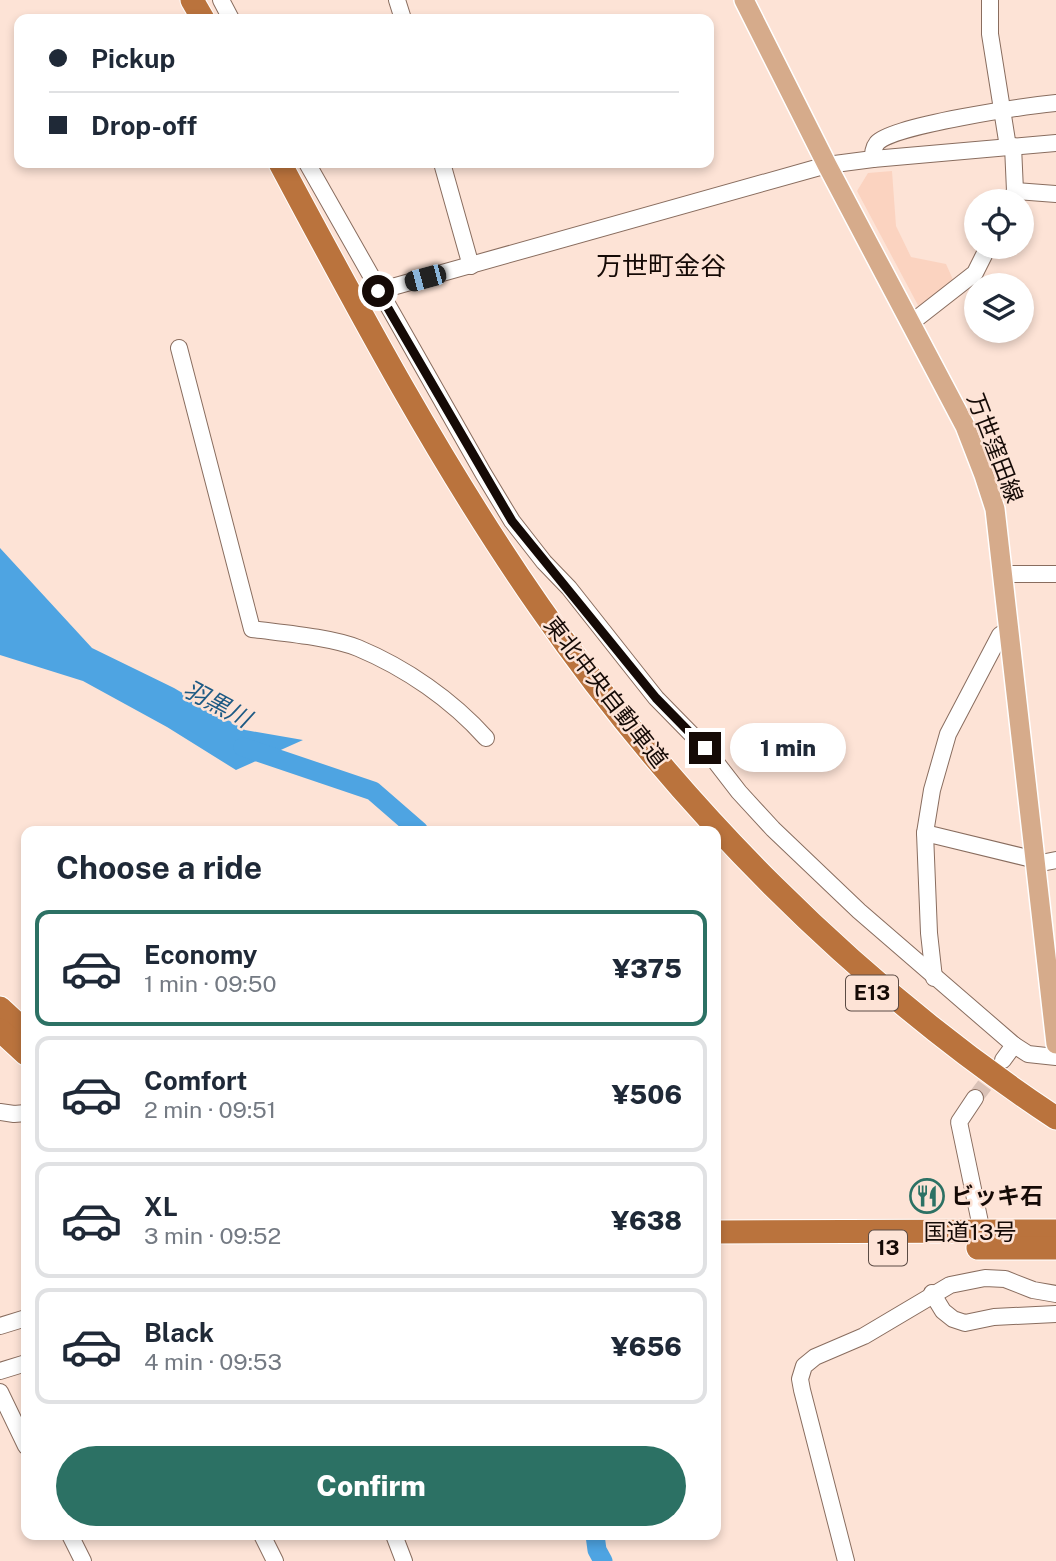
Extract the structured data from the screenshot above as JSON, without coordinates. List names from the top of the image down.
{
  "streets": {
    "highway": [
      "東北中央自動車道",
      "E13",
      "国道13号",
      "13"
    ],
    "main road": ["万世窪田線"]
  },
  "districts": ["万世町金谷"],
  "water": ["羽黒川"],
  "places": {
    "restaurant": ["ビッキ石"]
  },
  "page": {
    "banner": ["Pickup", "Drop-off"],
    "bubble": "1 min",
    "heading": "Choose a ride",
    "list": [
      {
        "name": "Economy",
        "note": "1 min · 09:50",
        "value": "¥375"
      },
      {
        "name": "Comfort",
        "note": "2 min · 09:51",
        "value": "¥506"
      },
      {
        "name": "XL",
        "note": "3 min · 09:52",
        "value": "¥638"
      },
      {
        "name": "Black",
        "note": "4 min · 09:53",
        "value": "¥656"
      }
    ],
    "buttons": "Confirm"
  }
}
